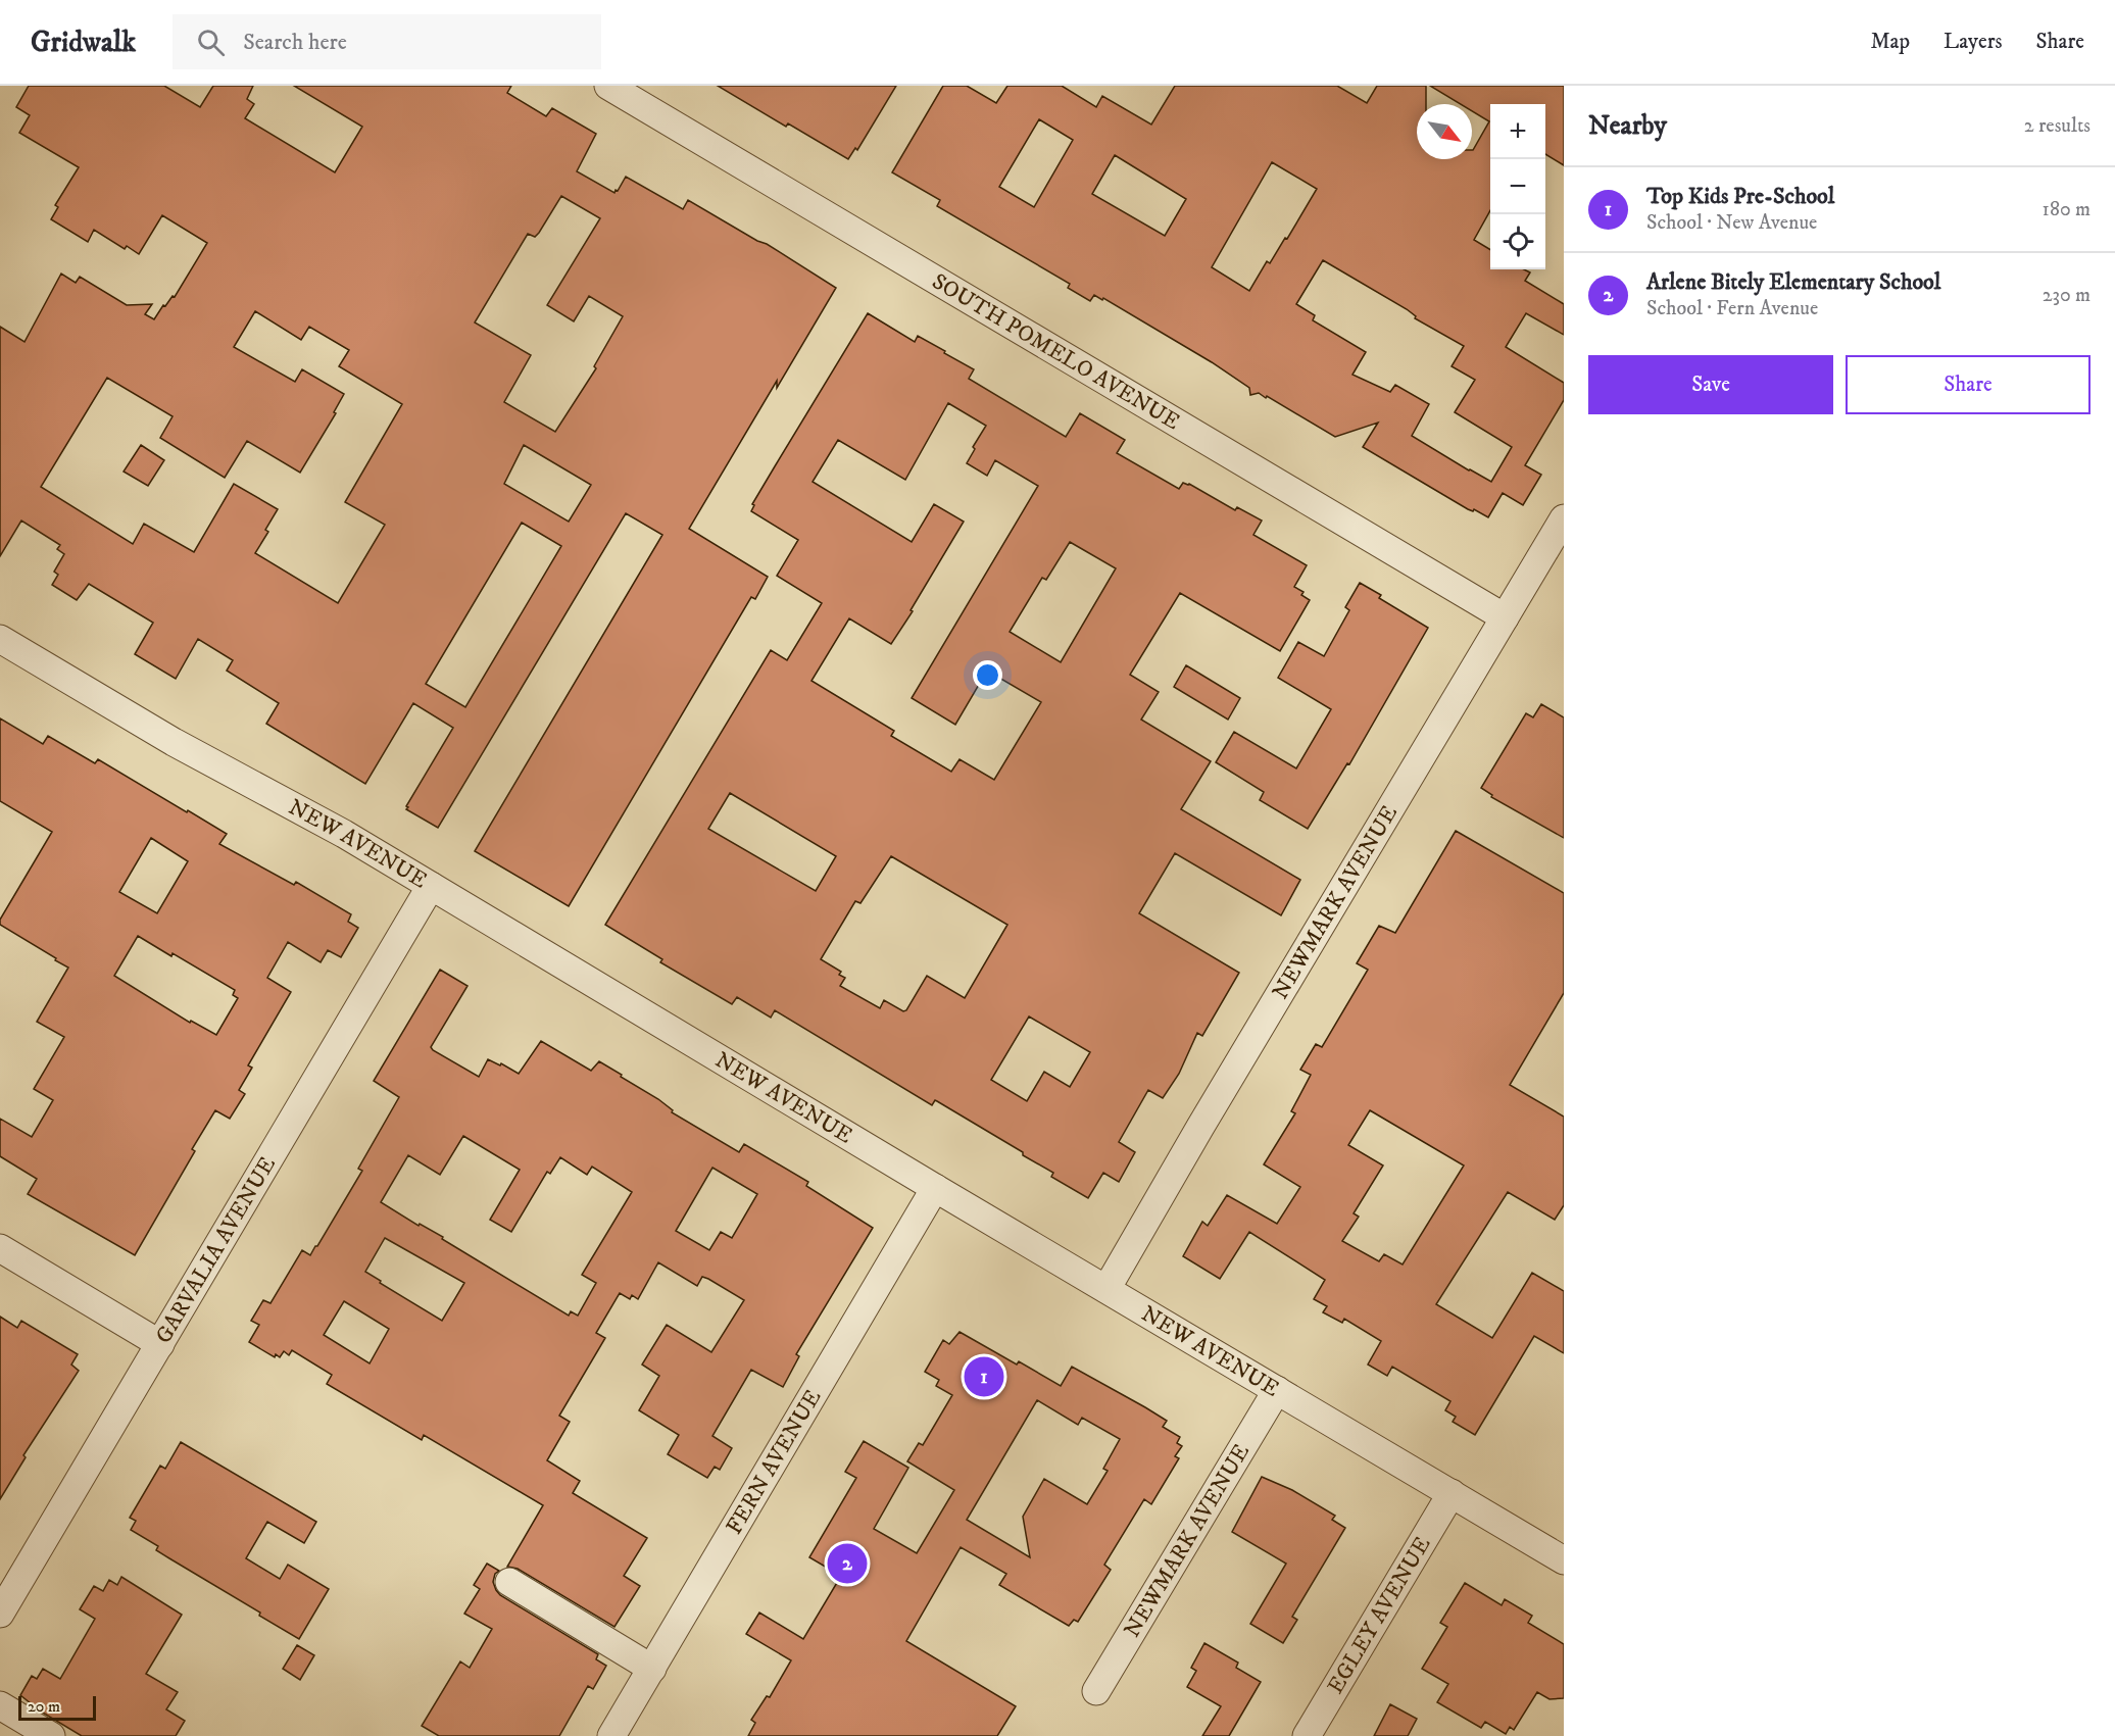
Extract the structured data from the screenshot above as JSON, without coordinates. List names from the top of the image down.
{
  "streets": {
    "street": [
      "SOUTH POMELO AVENUE",
      "NEW AVENUE",
      "NEWMARK AVENUE",
      "GARVALIA AVENUE",
      "FERN AVENUE",
      "EGLEY AVENUE"
    ]
  },
  "crossings": [
    ["SOUTH POMELO AVENUE", "NEWMARK AVENUE"],
    ["NEW AVENUE", "NEWMARK AVENUE"],
    ["NEW AVENUE", "GARVALIA AVENUE"],
    ["NEW AVENUE", "FERN AVENUE"],
    ["NEW AVENUE", "EGLEY AVENUE"]
  ],
  "scale_bar": "20 m",
  "north": "bottom right",
  "page": {
    "header": "Gridwalk",
    "search": "Search here",
    "nav": ["Map", "Layers", "Share"],
    "heading": ["Nearby", "2 results"],
    "map_buttons": ["+", "−"],
    "list": [
      {
        "mark": "1",
        "name": "Top Kids Pre-School",
        "note": "School · New Avenue",
        "value": "180 m"
      },
      {
        "mark": "2",
        "name": "Arlene Bitely Elementary School",
        "note": "School · Fern Avenue",
        "value": "230 m"
      }
    ],
    "buttons": ["Save", "Share"],
    "pins": ["1", "2"],
    "scale": "20 m"
  }
}
